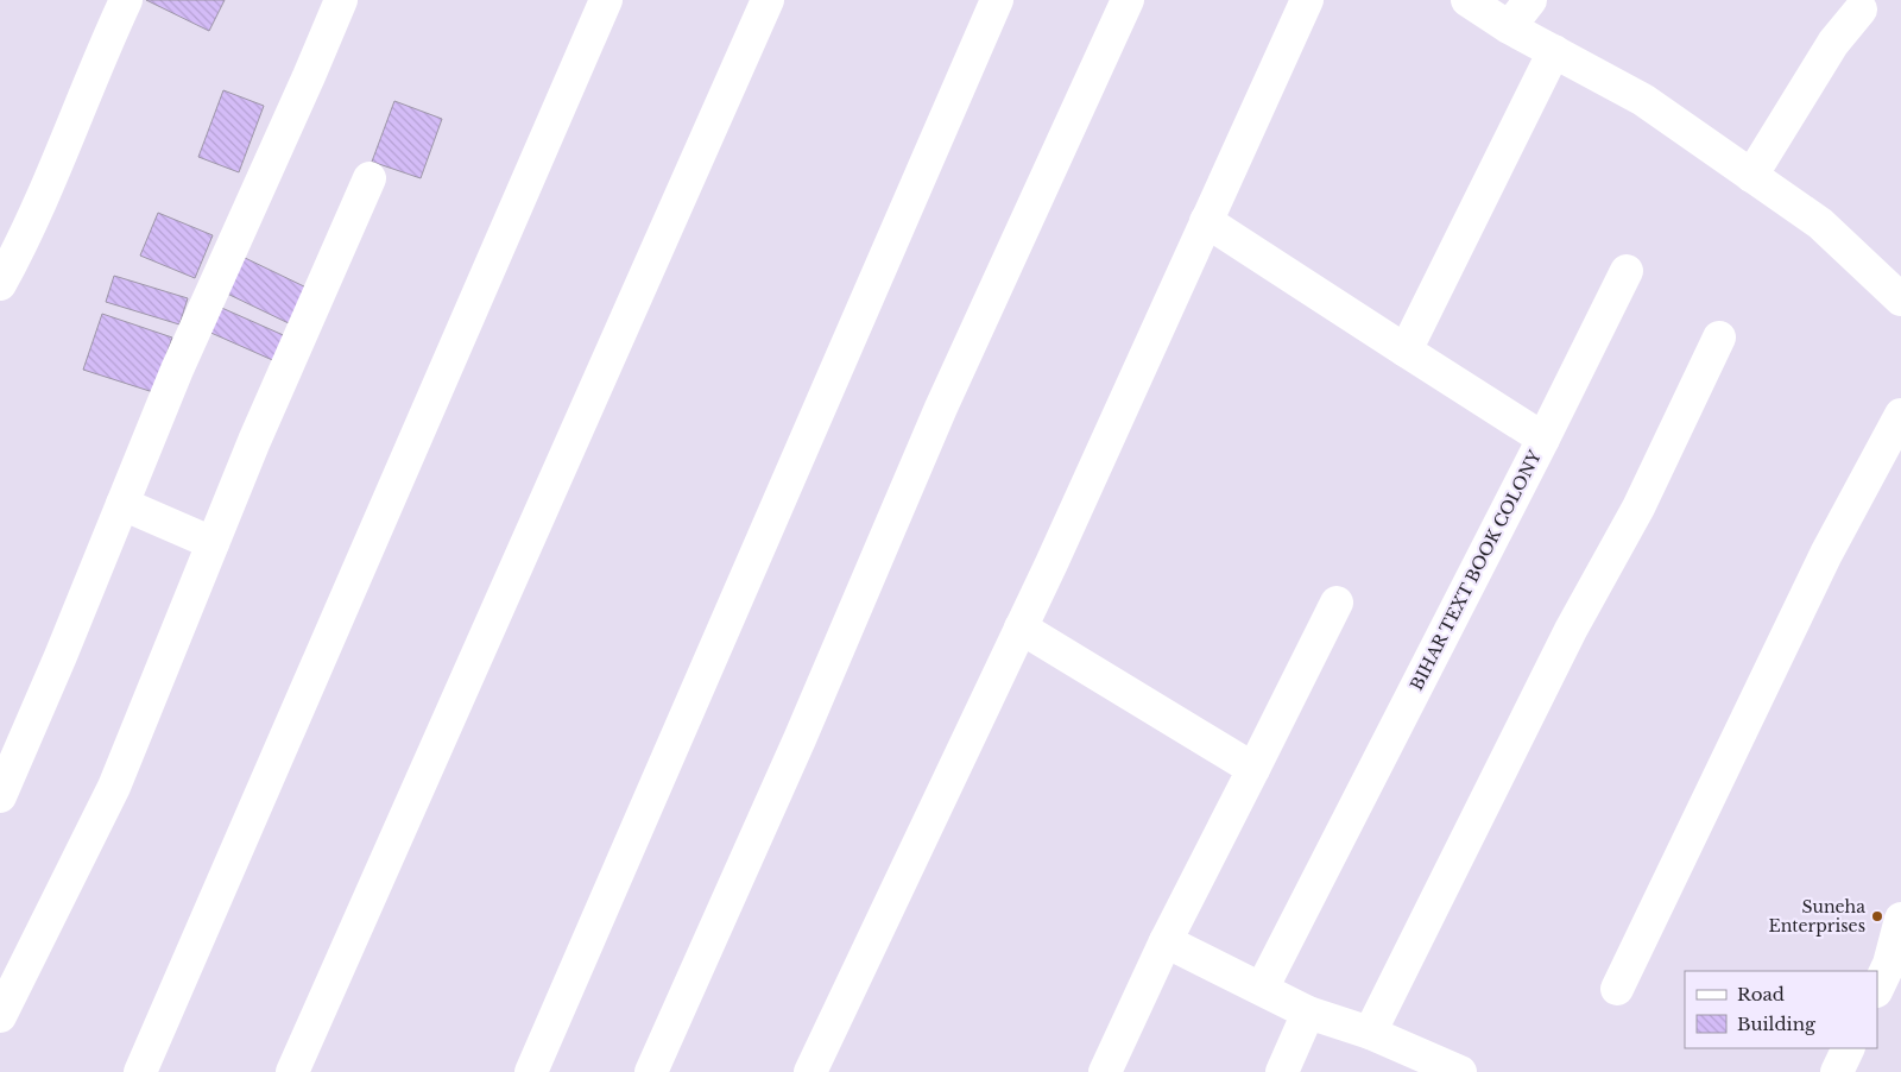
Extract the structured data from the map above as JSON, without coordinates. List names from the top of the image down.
{
  "streets": {
    "street": ["BIHAR TEXT BOOK COLONY"]
  },
  "places": ["Suneha Enterprises"],
  "legend": ["Road", "Building"]
}
